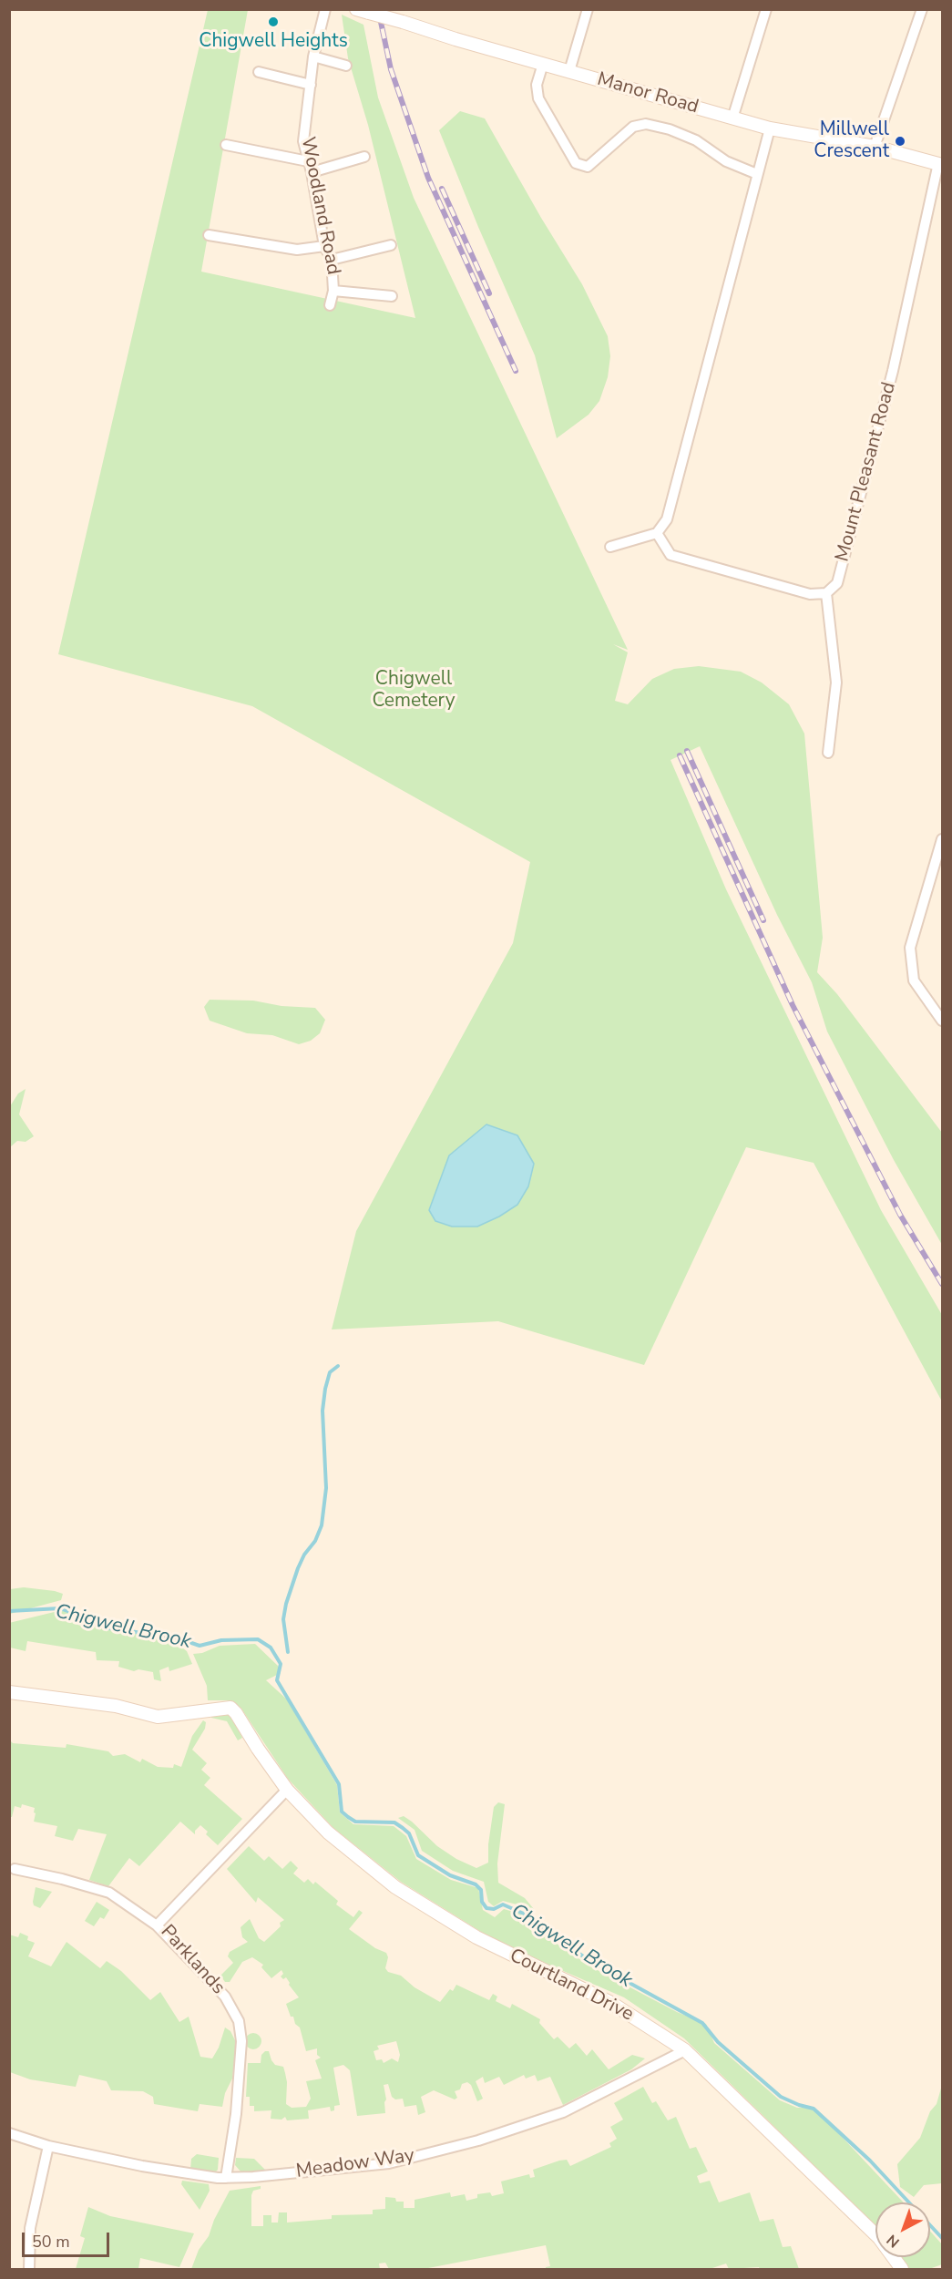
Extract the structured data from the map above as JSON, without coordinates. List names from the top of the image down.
{
  "streets": {
    "street": [
      "Manor Road",
      "Woodland Road",
      "Mount Pleasant Road",
      "Parklands",
      "Courtland Drive",
      "Meadow Way"
    ]
  },
  "crossings": [
    ["Manor Road", "Mount Pleasant Road"],
    ["Parklands", "Courtland Drive"],
    ["Parklands", "Meadow Way"],
    ["Courtland Drive", "Meadow Way"]
  ],
  "water": ["Chigwell Brook"],
  "parks": ["Chigwell Cemetery"],
  "places": ["Chigwell Heights", "Millwell Crescent"],
  "scale_bar": "50 m",
  "north": "bottom left"
}
